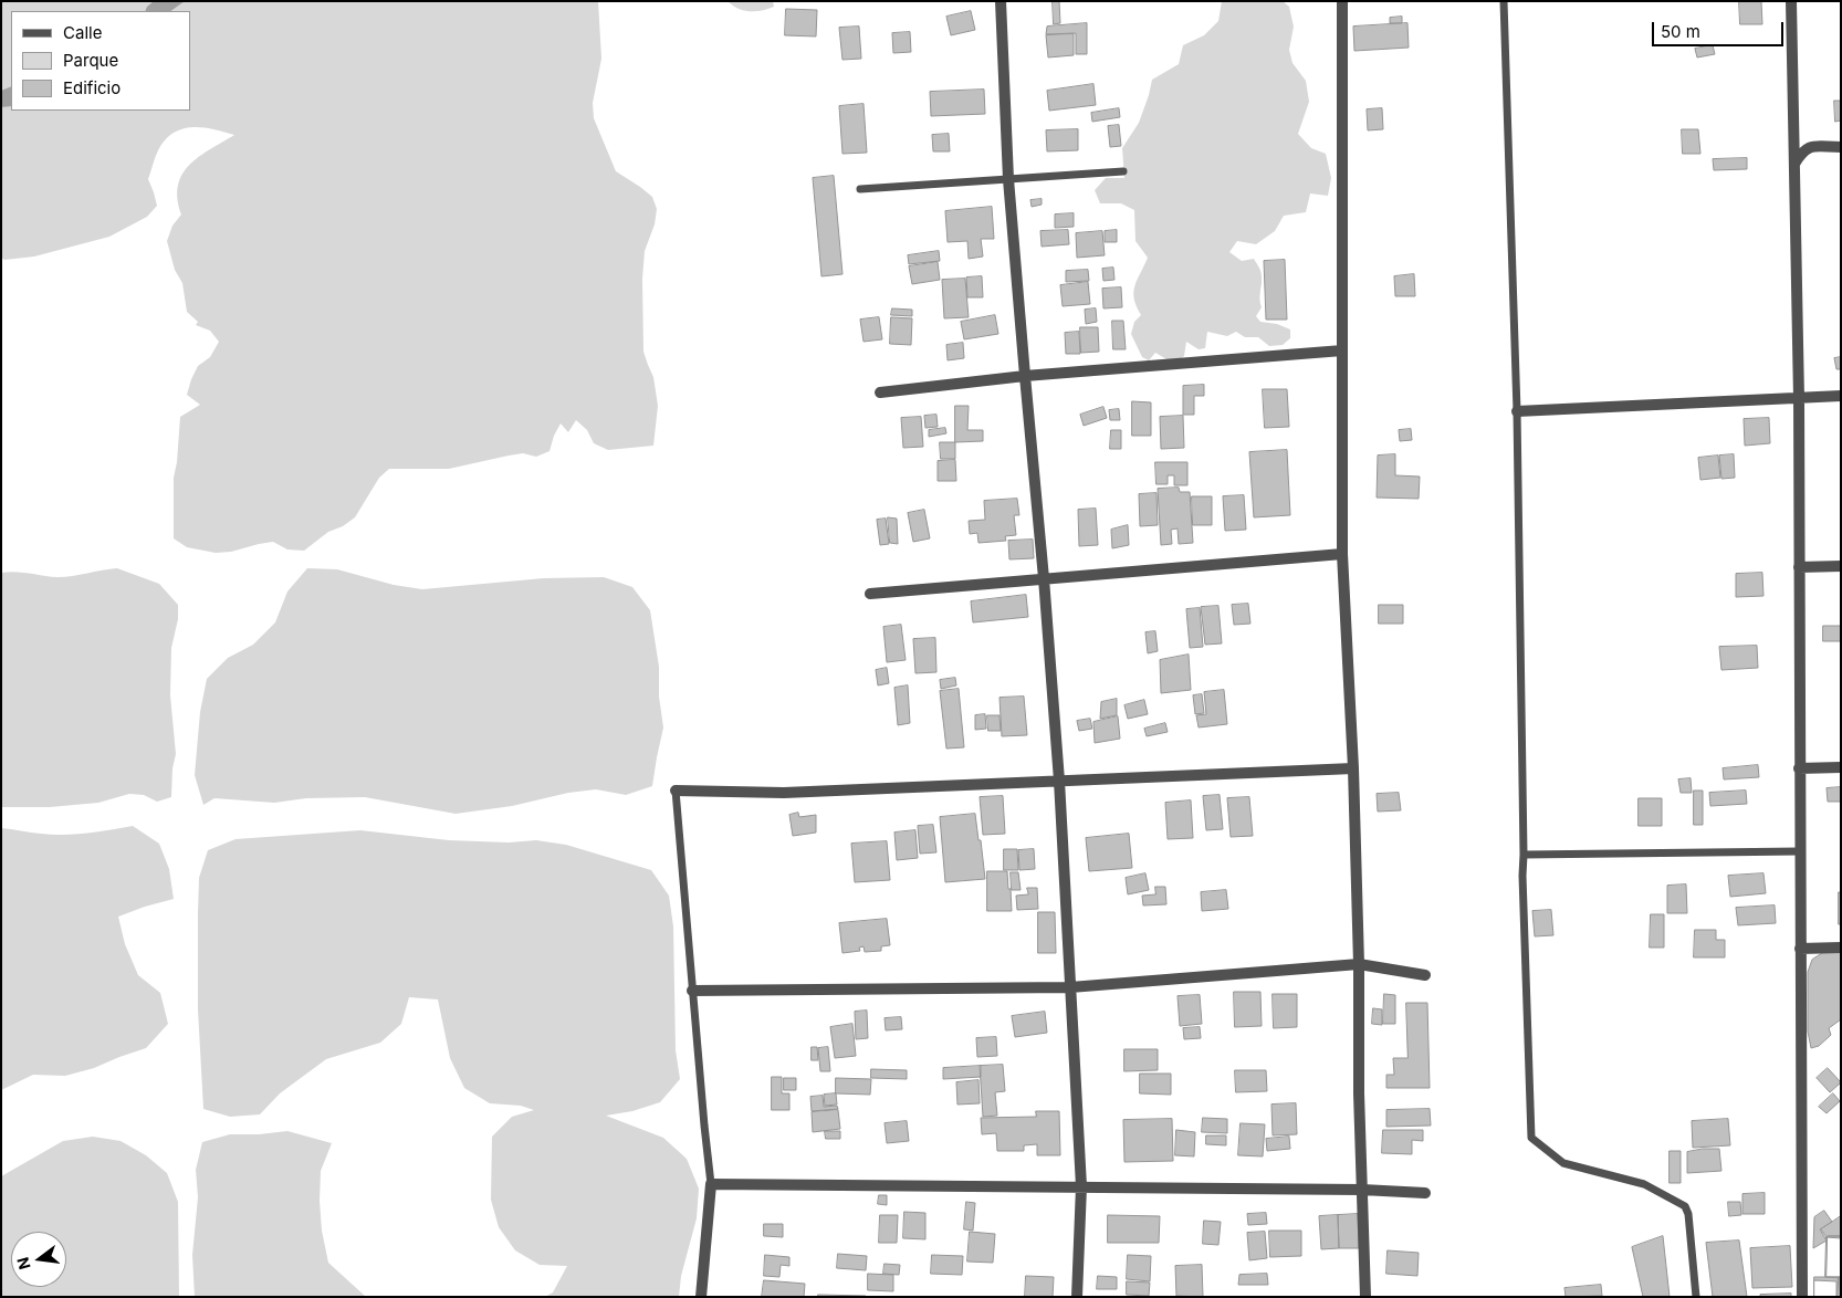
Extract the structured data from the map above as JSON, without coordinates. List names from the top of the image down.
{
  "legend": ["Calle", "Parque", "Edificio"],
  "scale_bar": "50 m",
  "north": "left"
}
